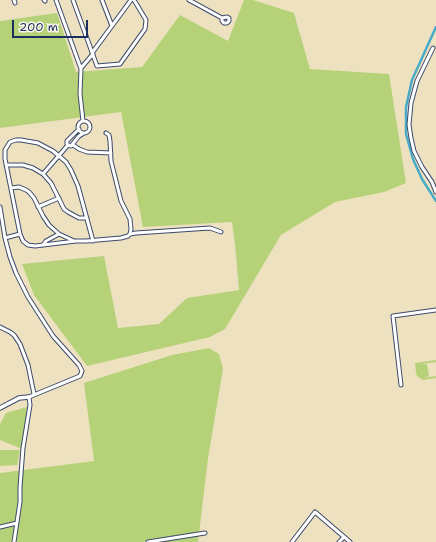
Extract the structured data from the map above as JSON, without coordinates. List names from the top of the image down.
{
  "scale_bar": "200 m"
}
